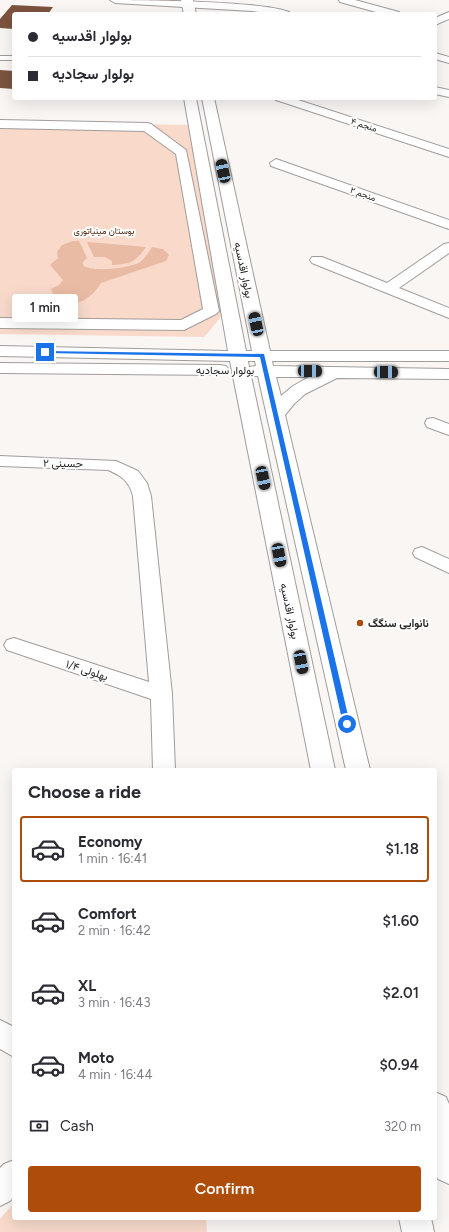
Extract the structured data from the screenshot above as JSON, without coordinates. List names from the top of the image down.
{
  "streets": {
    "main road": ["بولوار اقدسیه", "بولوار سجادیه"],
    "street": [
      "منجم ۴",
      "منجم ۲",
      "حسینی ۲",
      "بهلولی ۱/۴"
    ]
  },
  "crossings": [
    ["بولوار اقدسیه", "بولوار سجادیه"],
    ["حسینی ۲", "بهلولی ۱/۴"]
  ],
  "parks": ["بوستان مینیاتوری"],
  "places": ["نانوایی سنگگ"],
  "page": {
    "banner": ["بولوار اقدسیه", "بولوار سجادیه"],
    "bubble": "1 min",
    "heading": "Choose a ride",
    "list": [
      {
        "name": "Economy",
        "note": "1 min · 16:41",
        "value": "$1.18"
      },
      {
        "name": "Comfort",
        "note": "2 min · 16:42",
        "value": "$1.60"
      },
      {
        "name": "XL",
        "note": "3 min · 16:43",
        "value": "$2.01"
      },
      {
        "name": "Moto",
        "note": "4 min · 16:44",
        "value": "$0.94"
      }
    ],
    "pay": ["Cash", "320 m"],
    "buttons": "Confirm"
  }
}
